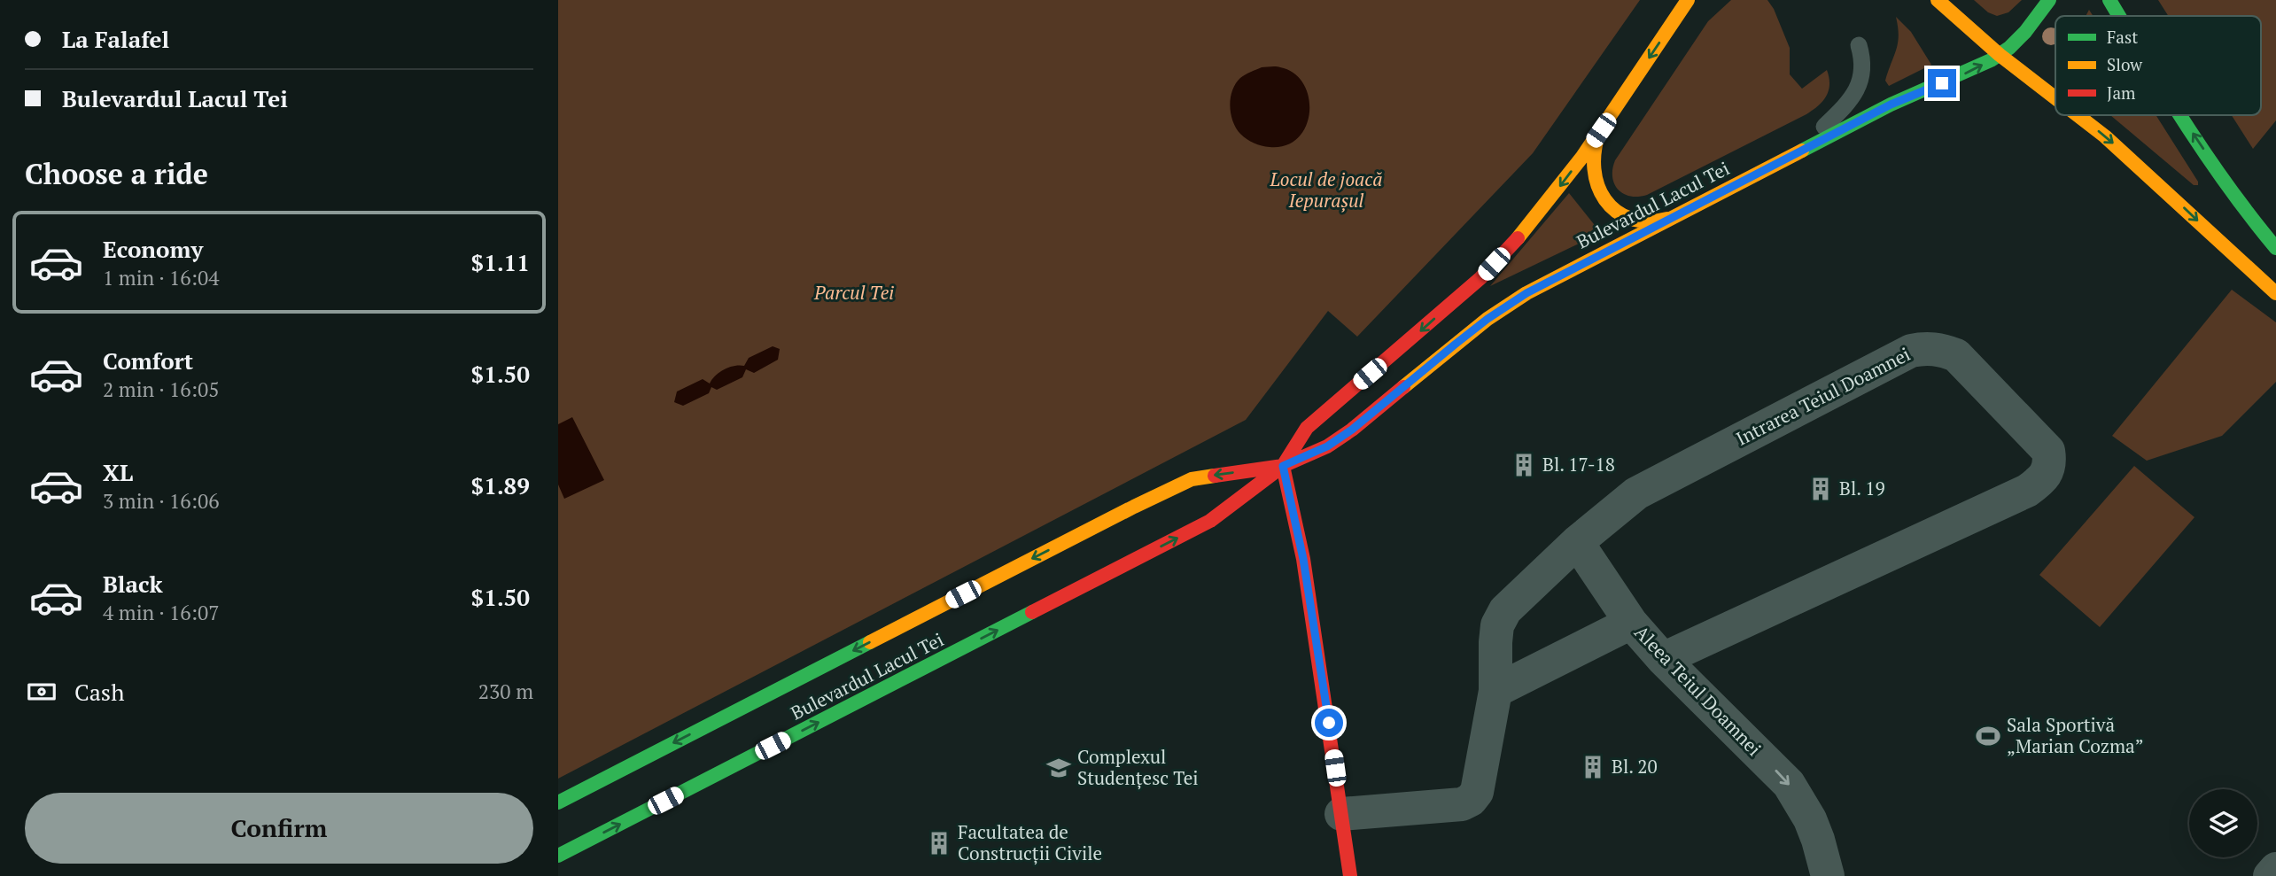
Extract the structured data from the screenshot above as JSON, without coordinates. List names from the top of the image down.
{
  "streets": {
    "main road": ["Bulevardul Lacul Tei"],
    "street": ["Intrarea Teiul Doamnei", "Aleea Teiul Doamnei"]
  },
  "crossings": [
    ["Intrarea Teiul Doamnei", "Aleea Teiul Doamnei"]
  ],
  "one_way": ["Aleea Teiul Doamnei"],
  "parks": ["Locul de joacă Iepurașul", "Parcul Tei"],
  "places": {
    "building": [
      "Bl. 17-18",
      "Bl. 19",
      "Bl. 20",
      "Facultatea de Construcții Civile"
    ],
    "sports": ["Sala Sportivă „Marian Cozma”"],
    "school or university": ["Complexul Studențesc Tei"]
  },
  "legend": ["Fast", "Slow", "Jam"],
  "page": {
    "banner": ["La Falafel", "Bulevardul Lacul Tei"],
    "heading": "Choose a ride",
    "list": [
      {
        "name": "Economy",
        "note": "1 min · 16:04",
        "value": "$1.11"
      },
      {
        "name": "Comfort",
        "note": "2 min · 16:05",
        "value": "$1.50"
      },
      {
        "name": "XL",
        "note": "3 min · 16:06",
        "value": "$1.89"
      },
      {
        "name": "Black",
        "note": "4 min · 16:07",
        "value": "$1.50"
      }
    ],
    "pay": ["Cash", "230 m"],
    "buttons": "Confirm"
  }
}
